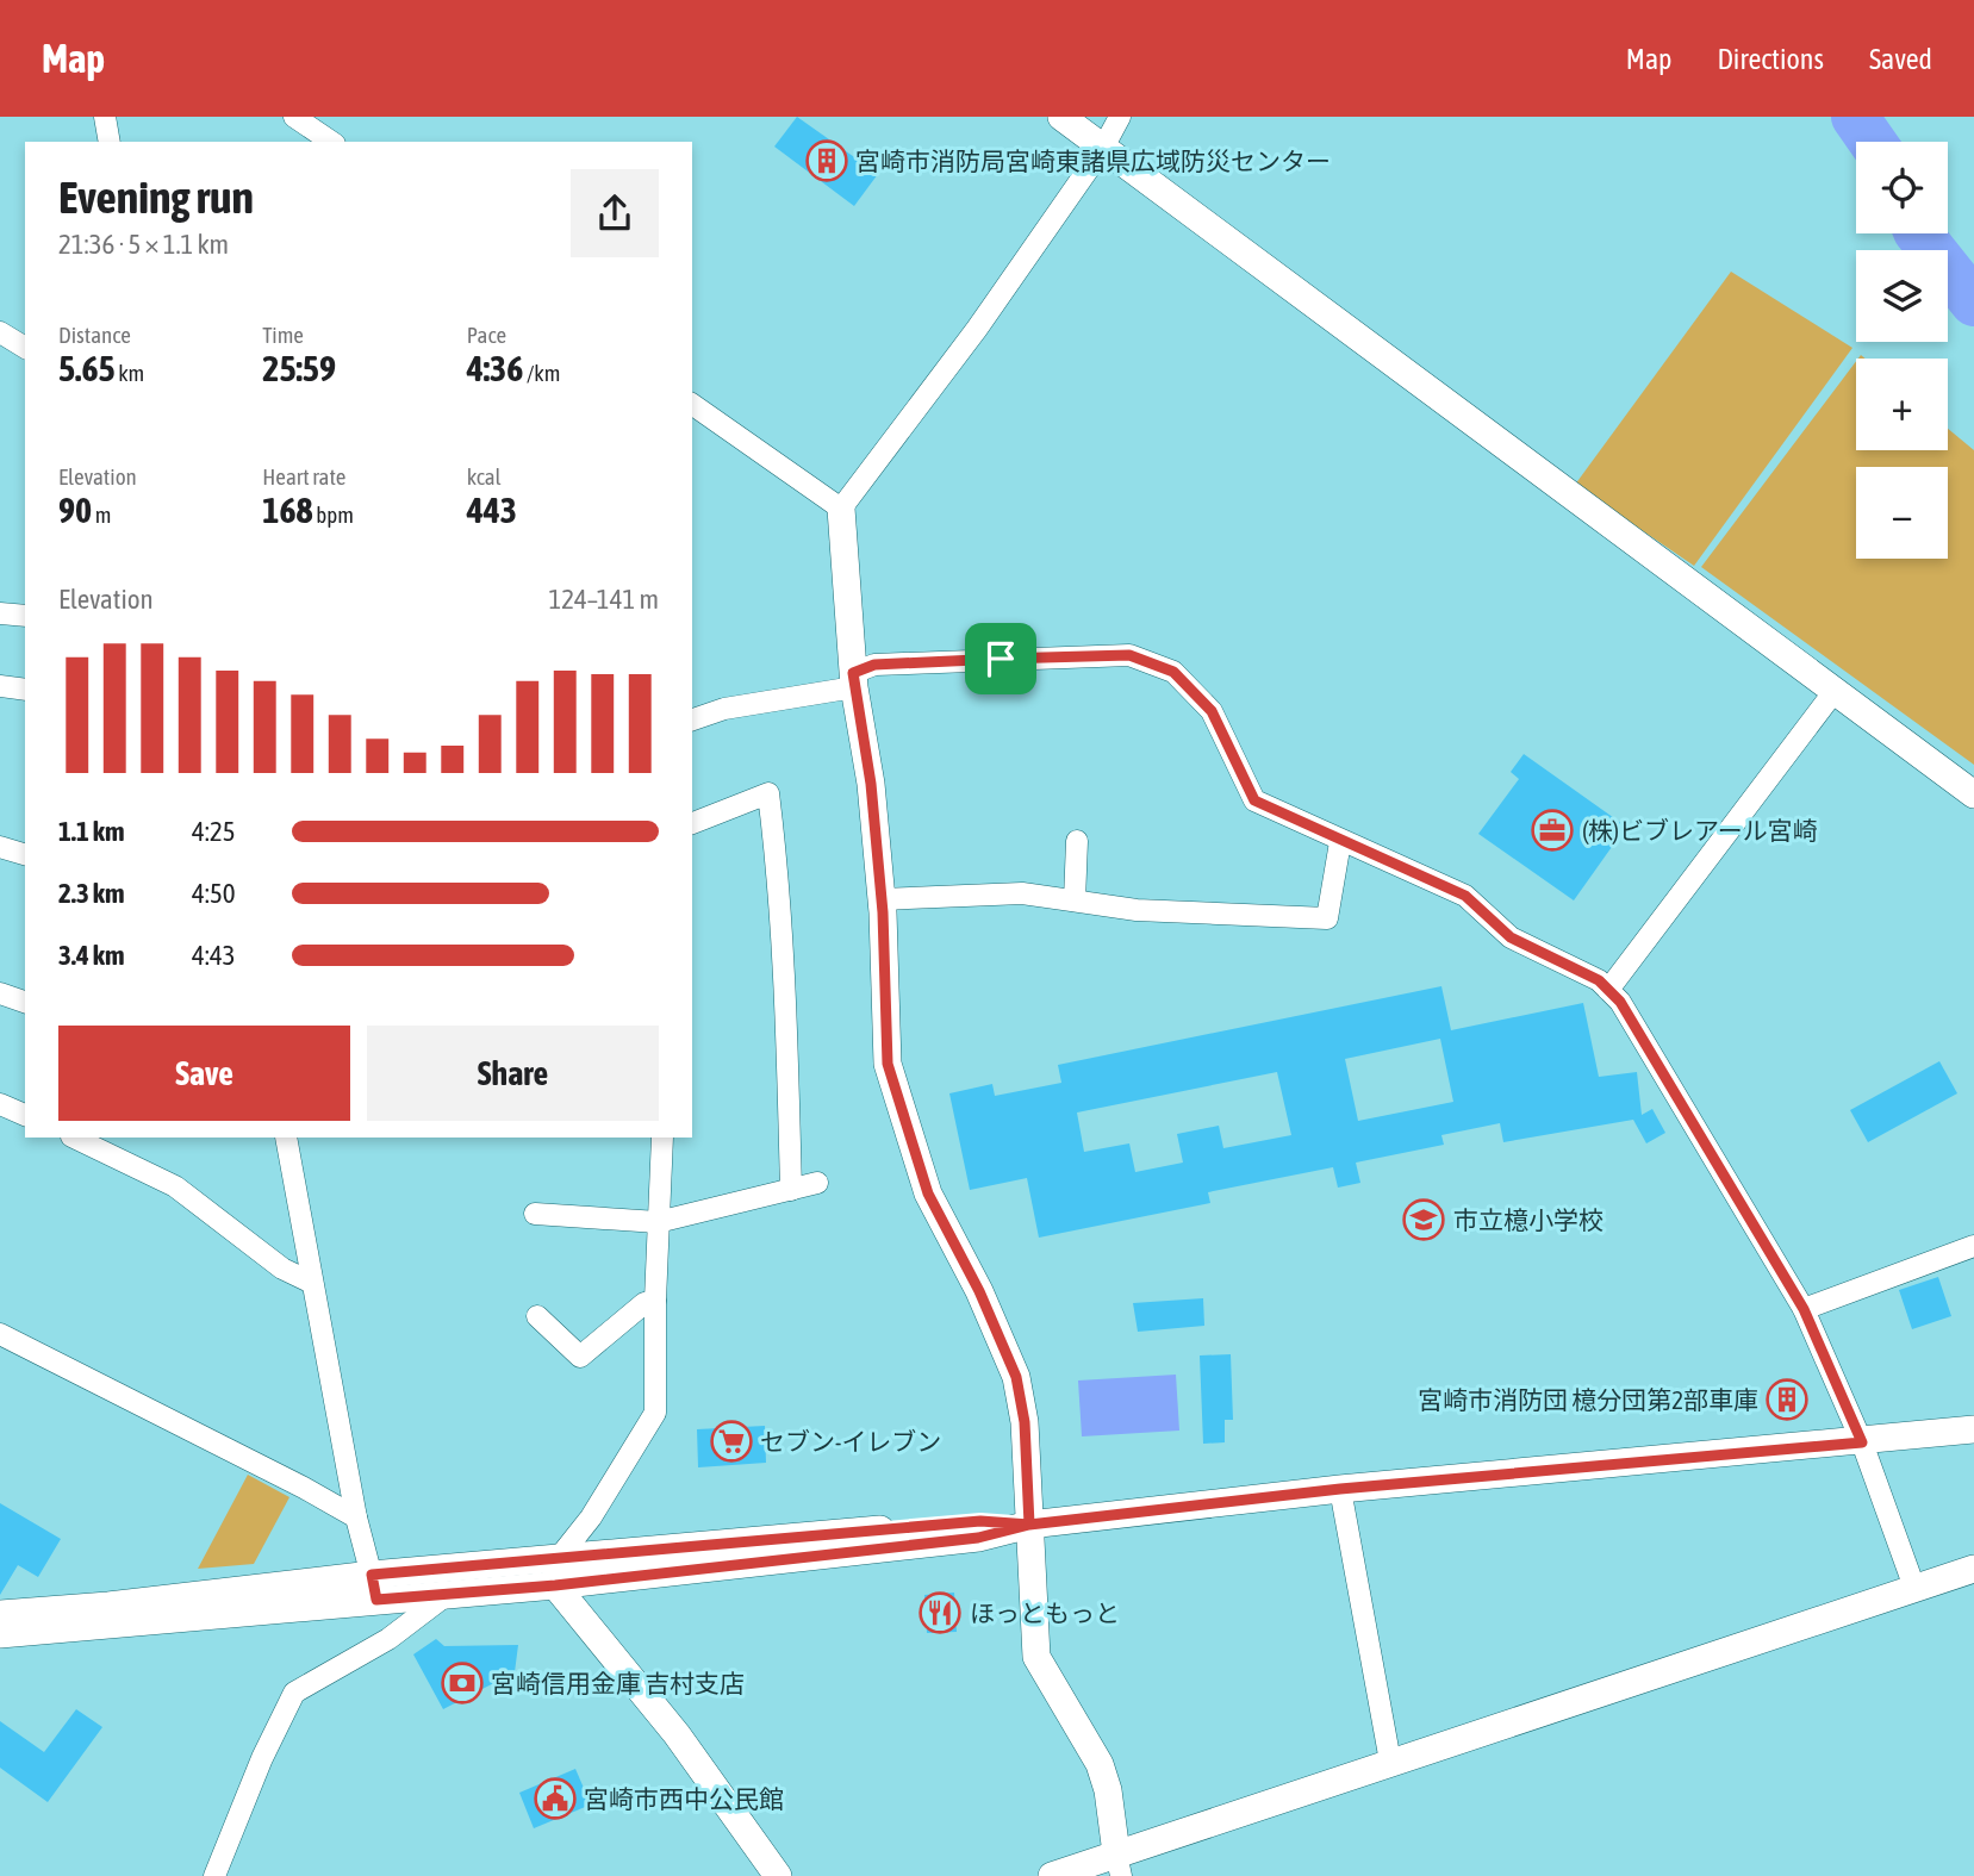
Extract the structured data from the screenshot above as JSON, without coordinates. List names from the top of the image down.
{
  "places": {
    "building": ["宮崎市消防局宮崎東諸県広域防災センター", "宮崎市消防団 檍分団第2部車庫"],
    "office": ["(株)ビブレアール宮崎"],
    "school or university": ["市立檍小学校"],
    "supermarket": ["セブン-イレブン"],
    "restaurant": ["ほっともっと"],
    "bank": ["宮崎信用金庫 吉村支店"],
    "public building": ["宮崎市西中公民館"]
  },
  "page": {
    "header": "Map",
    "nav": ["Map", "Directions", "Saved"],
    "map_buttons": ["+", "−"],
    "heading": ["Evening run", "21:36 · 5 × 1.1 km"],
    "stats": [
      ["Distance", "5.65 km"],
      ["Time", "25:59"],
      ["Pace", "4:36 /km"],
      ["Elevation", "90 m"],
      ["Heart rate", "168 bpm"],
      ["kcal", "443"]
    ],
    "chart": ["Elevation", "124–141 m"],
    "list": [
      {
        "name": "1.1 km",
        "note": "4:25"
      },
      {
        "name": "2.3 km",
        "note": "4:50"
      },
      {
        "name": "3.4 km",
        "note": "4:43"
      }
    ],
    "buttons": ["Save", "Share"]
  }
}
